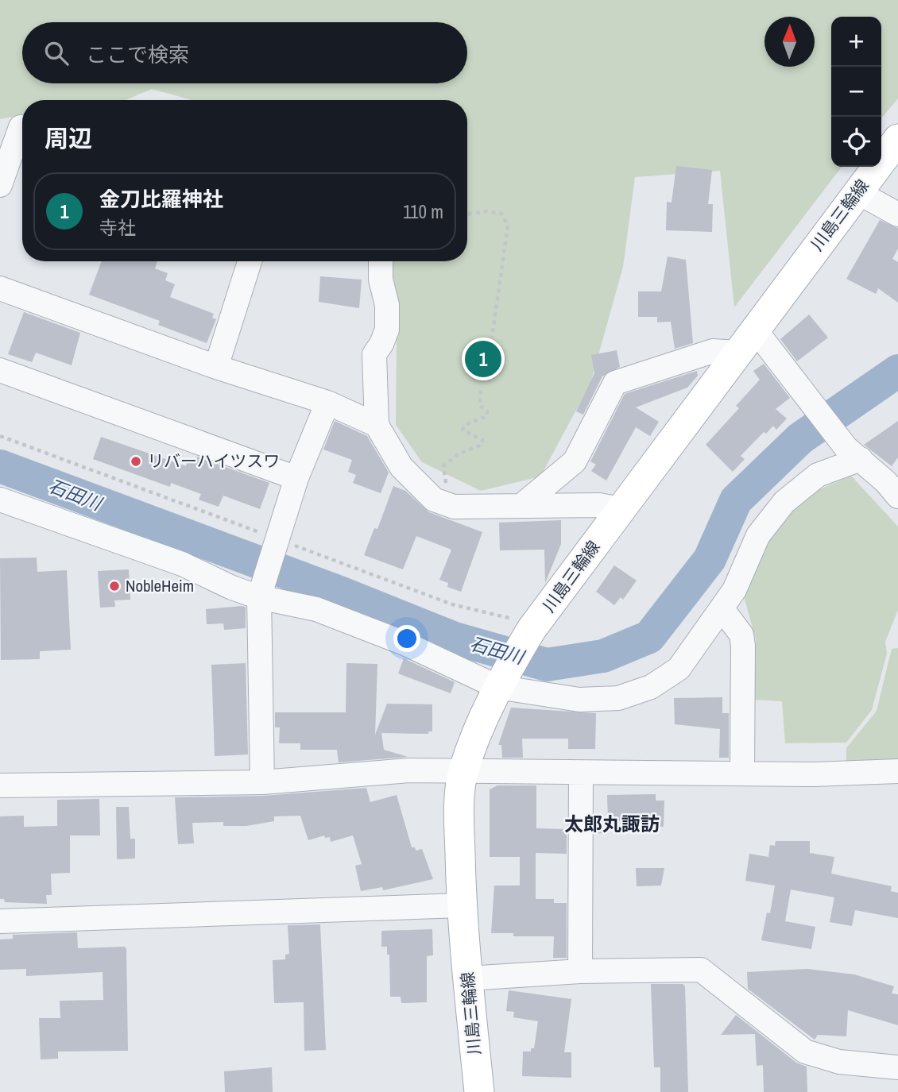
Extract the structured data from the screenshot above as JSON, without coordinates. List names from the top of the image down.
{
  "streets": {
    "main road": ["川島三輪線"]
  },
  "districts": ["太郎丸諏訪"],
  "water": ["石田川"],
  "places": ["リバーハイツスワ", "NobleHeim"],
  "north": "top",
  "page": {
    "map_buttons": ["+", "−"],
    "search": "ここで検索",
    "heading": "周辺",
    "list": [
      {
        "mark": "1",
        "name": "金刀比羅神社",
        "note": "寺社",
        "value": "110 m"
      }
    ],
    "pins": "1"
  }
}
